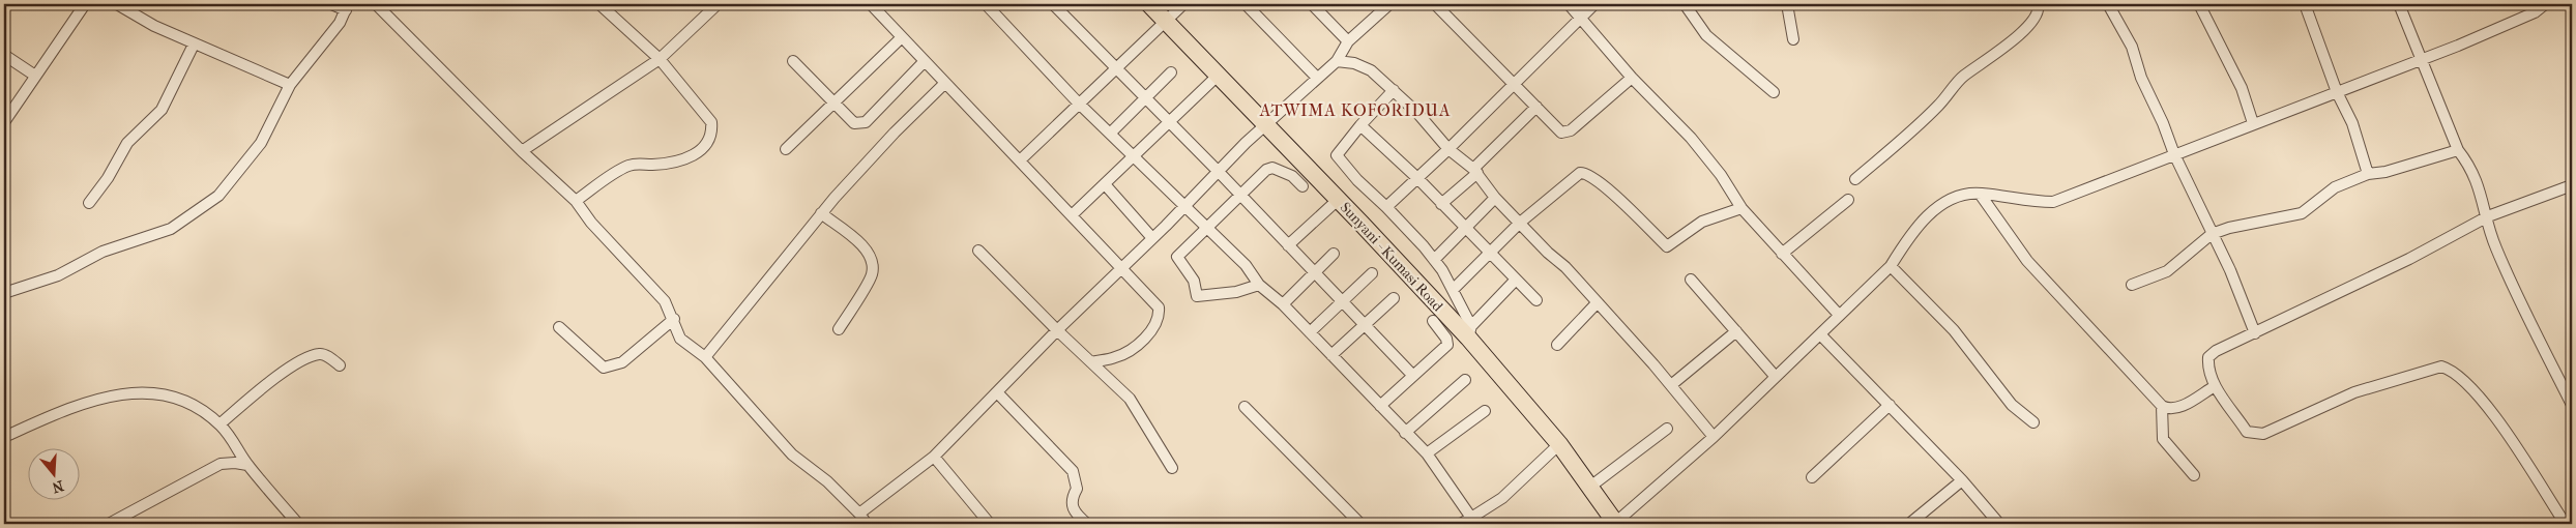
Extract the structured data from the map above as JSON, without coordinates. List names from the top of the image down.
{
  "streets": {
    "main road": ["Sunyani - Kumasi Road"]
  },
  "districts": ["ATWIMA KOFORIDUA"],
  "north": "bottom"
}
